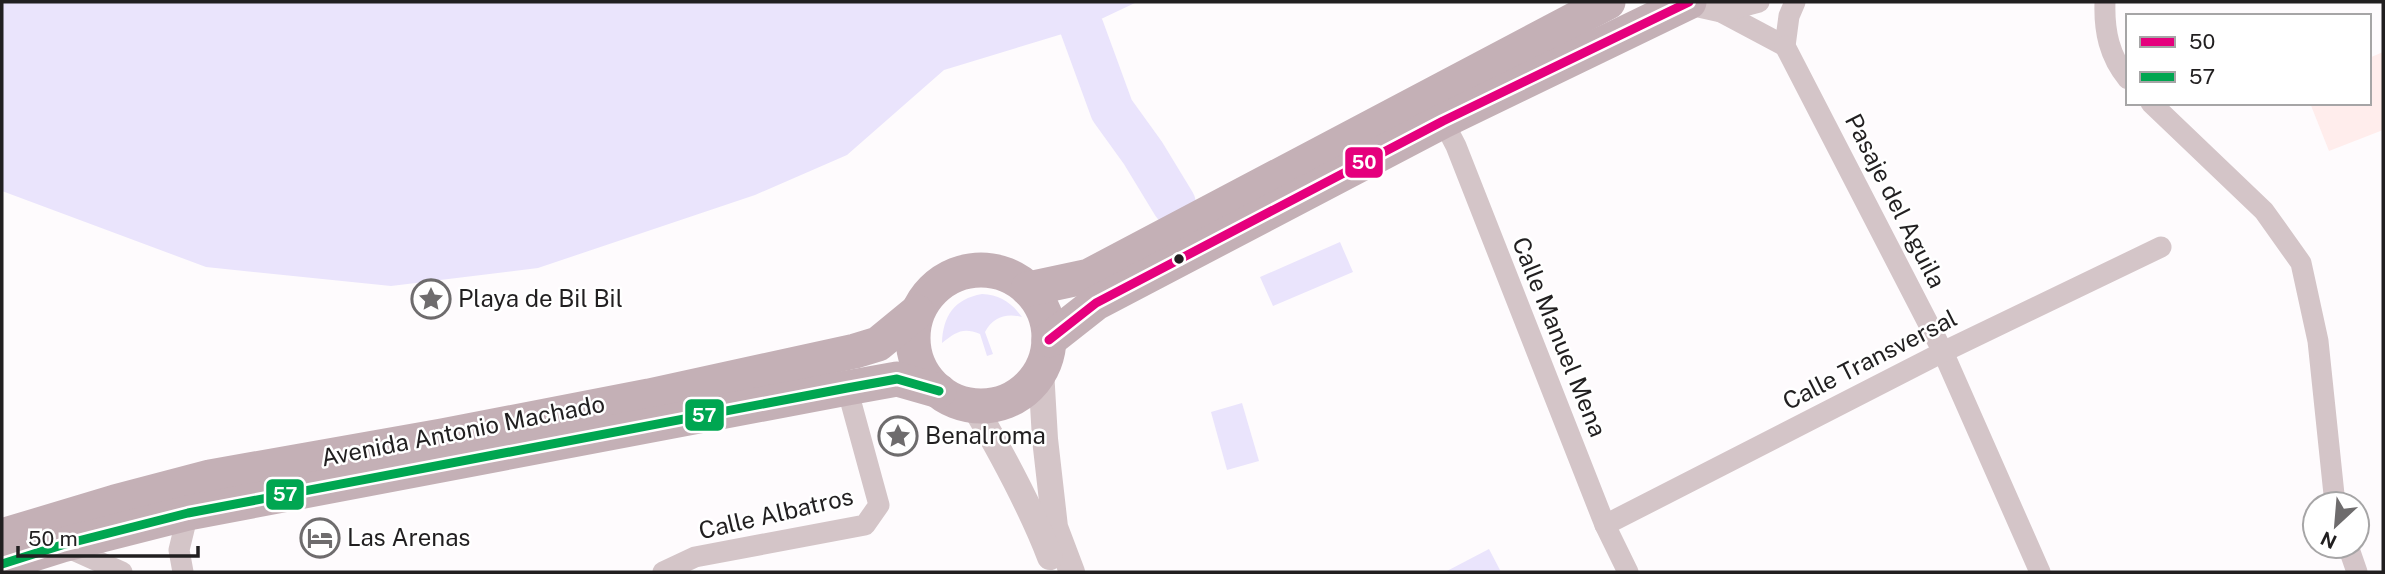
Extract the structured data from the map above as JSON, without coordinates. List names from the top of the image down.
{
  "streets": {
    "main road": ["Avenida Antonio Machado"],
    "street": [
      "Pasaje del Aguila",
      "Calle Manuel Mena",
      "Calle Transversal",
      "Calle Albatros"
    ]
  },
  "crossings": [
    ["Pasaje del Aguila", "Calle Transversal"],
    ["Calle Manuel Mena", "Calle Transversal"],
    ["Avenida Antonio Machado", "Calle Albatros"]
  ],
  "places": {
    "place": ["Playa de Bil Bil", "Benalroma"],
    "hotel": ["Las Arenas"]
  },
  "lines": ["transit line 50", "transit line 57"],
  "legend": ["50", "57"],
  "scale_bar": "50 m",
  "north": "bottom left"
}
